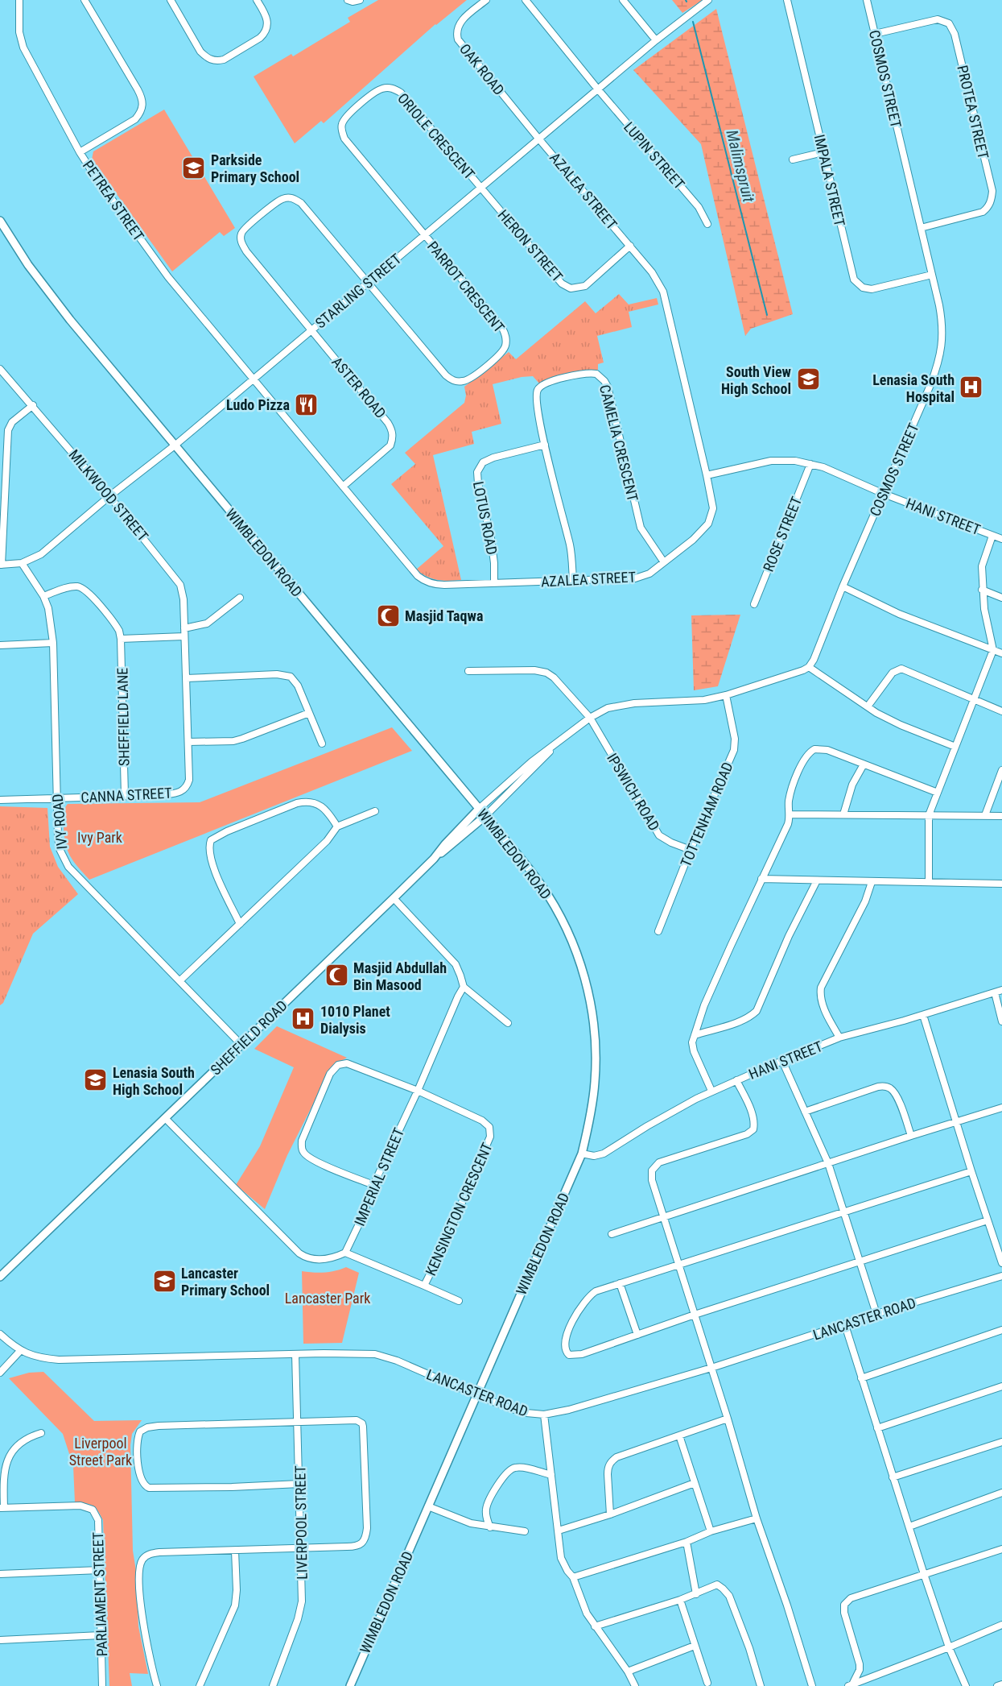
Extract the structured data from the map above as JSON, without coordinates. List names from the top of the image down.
{
  "streets": {
    "street": [
      "OAK ROAD",
      "COSMOS STREET",
      "PROTEA STREET",
      "ORIOLE CRESCENT",
      "LUPIN STREET",
      "IMPALA STREET",
      "AZALEA STREET",
      "PETREA STREET",
      "HERON STREET",
      "PARROT CRESCENT",
      "STARLING STREET",
      "ASTER ROAD",
      "CAMELIA CRESCENT",
      "MILKWOOD STREET",
      "HANI STREET",
      "LOTUS ROAD",
      "ROSE STREET",
      "WIMBLEDON ROAD",
      "SHEFFIELD LANE",
      "IPSWICH ROAD",
      "CANNA STREET",
      "TOTTENHAM ROAD",
      "IVY ROAD",
      "SHEFFIELD ROAD",
      "IMPERIAL STREET",
      "KENSINGTON CRESCENT",
      "LANCASTER ROAD",
      "LIVERPOOL STREET",
      "PARLIAMENT STREET"
    ]
  },
  "crossings": [
    ["OAK ROAD", "AZALEA STREET"],
    ["OAK ROAD", "STARLING STREET"],
    ["COSMOS STREET", "PROTEA STREET"],
    ["COSMOS STREET", "IMPALA STREET"],
    ["COSMOS STREET", "HANI STREET"],
    ["ORIOLE CRESCENT", "HERON STREET"],
    ["ORIOLE CRESCENT", "PARROT CRESCENT"],
    ["ORIOLE CRESCENT", "STARLING STREET"],
    ["LUPIN STREET", "STARLING STREET"],
    ["AZALEA STREET", "PETREA STREET"],
    ["AZALEA STREET", "HERON STREET"],
    ["AZALEA STREET", "STARLING STREET"],
    ["AZALEA STREET", "ASTER ROAD"],
    ["AZALEA STREET", "CAMELIA CRESCENT"],
    ["AZALEA STREET", "HANI STREET"],
    ["AZALEA STREET", "LOTUS ROAD"],
    ["PETREA STREET", "STARLING STREET"],
    ["HERON STREET", "STARLING STREET"],
    ["PARROT CRESCENT", "STARLING STREET"],
    ["PARROT CRESCENT", "ASTER ROAD"],
    ["STARLING STREET", "ASTER ROAD"],
    ["STARLING STREET", "MILKWOOD STREET"],
    ["STARLING STREET", "WIMBLEDON ROAD"],
    ["STARLING STREET", "IVY ROAD"],
    ["CAMELIA CRESCENT", "LOTUS ROAD"],
    ["MILKWOOD STREET", "CANNA STREET"],
    ["HANI STREET", "ROSE STREET"],
    ["HANI STREET", "WIMBLEDON ROAD"],
    ["WIMBLEDON ROAD", "SHEFFIELD ROAD"],
    ["WIMBLEDON ROAD", "LANCASTER ROAD"],
    ["SHEFFIELD LANE", "CANNA STREET"],
    ["IPSWICH ROAD", "TOTTENHAM ROAD"],
    ["CANNA STREET", "IVY ROAD"],
    ["IVY ROAD", "SHEFFIELD ROAD"],
    ["IMPERIAL STREET", "KENSINGTON CRESCENT"],
    ["LANCASTER ROAD", "LIVERPOOL STREET"]
  ],
  "water": ["Malimspruit"],
  "parks": ["Ivy Park", "Lancaster Park", "Liverpool Street Park"],
  "places": {
    "school or university": [
      "Parkside Primary School",
      "South View High School",
      "Lenasia South High School",
      "Lancaster Primary School"
    ],
    "hospital": ["Lenasia South Hospital", "1010 Planet Dialysis"],
    "restaurant": ["Ludo Pizza"],
    "mosque": ["Masjid Taqwa", "Masjid Abdullah Bin Masood"]
  }
}
